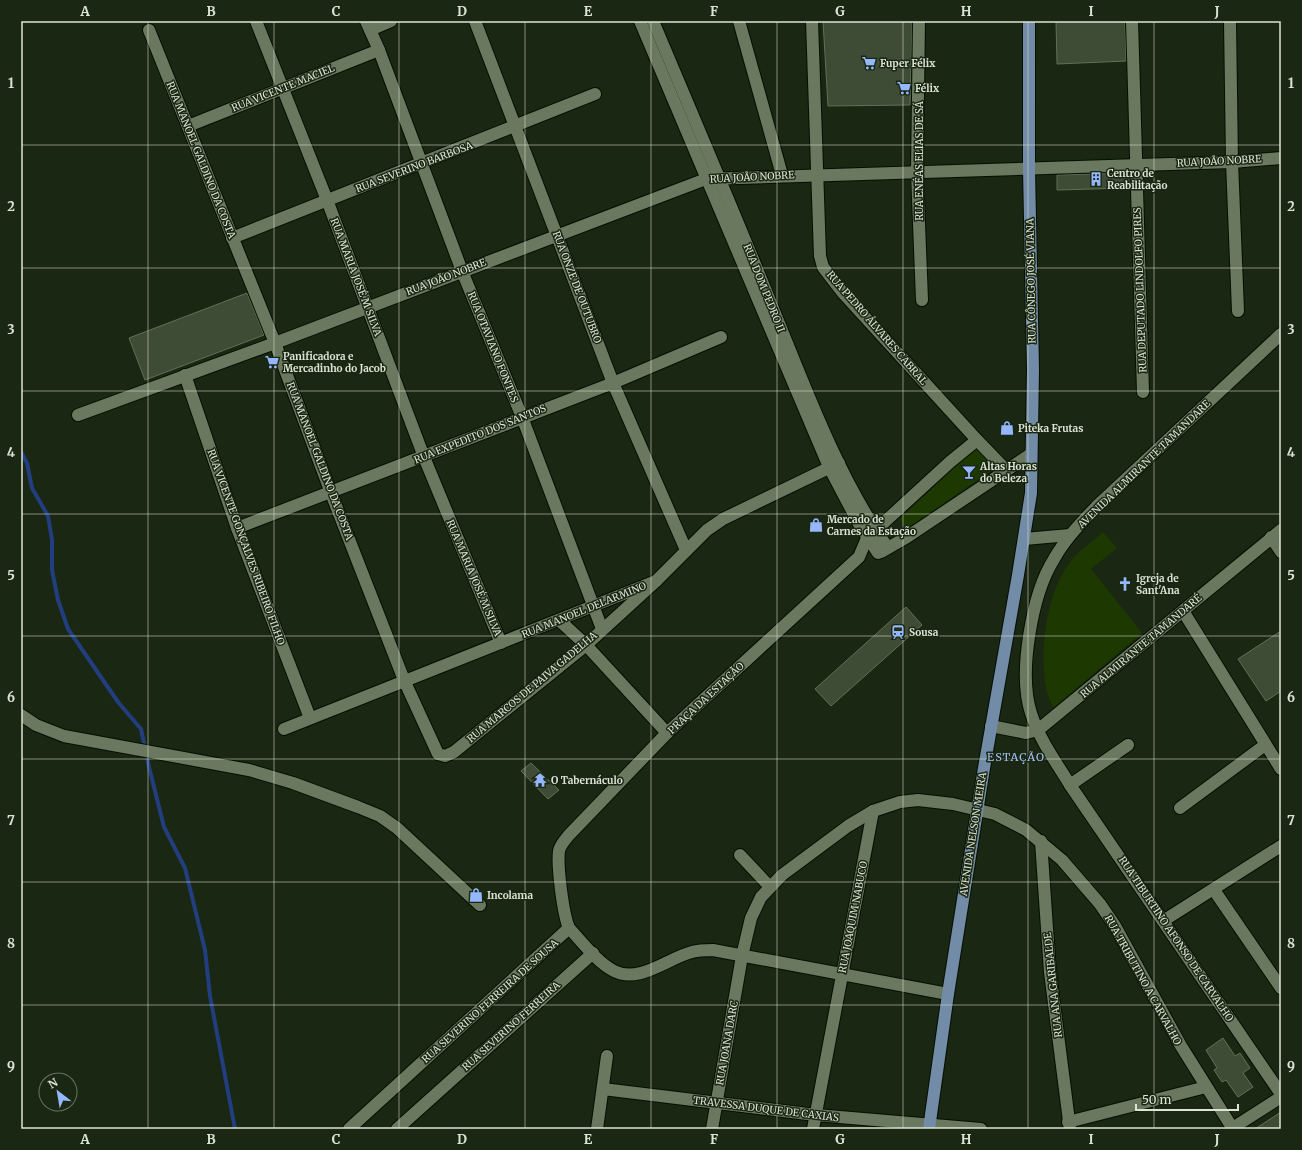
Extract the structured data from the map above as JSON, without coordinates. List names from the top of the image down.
{
  "streets": {
    "main road": ["RUA CÔNEGO JOSÉ VIANA", "AVENIDA NELSON MEIRA"],
    "street": [
      "RUA VICENTE MACIEL",
      "RUA MANOEL GALDINO DA COSTA",
      "RUA ENÉAS ELIAS DE SÁ",
      "RUA JOÃO NOBRE",
      "RUA SEVERINO BARBOSA",
      "RUA MARIA JOSÉ M SILVA",
      "RUA ONZE DE OUTUBRO",
      "RUA DOM PEDRO II",
      "RUA DEPUTADO LINDOLFO PIRES",
      "RUA PEDRO ÁLVARES CABRAL",
      "RUA OTAVIANO FONTES",
      "RUA EXPEDITO DOS SANTOS",
      "AVENIDA ALMIRANTE TAMANDARE",
      "RUA VICENTE GONÇALVES RIBEIRO FILHO",
      "RUA MANOEL DELARMINO",
      "RUA ALMIRANTE TAMANDARÉ",
      "RUA MARCOS DE PAIVA GADELHA",
      "PRAÇA DA ESTAÇÃO",
      "RUA JOAQUIM NABUCO",
      "RUA TIBURTINO AFONSO DE CARVALHO",
      "RUA TRIBUTINO A CARVALHO",
      "RUA ANA GARIBALDE",
      "RUA SEVERINO FERREIRA DE SOUSA",
      "RUA SEVERINO FERREIRA",
      "RUA JOANA DARC",
      "TRAVESSA DUQUE DE CAXIAS"
    ]
  },
  "crossings": [
    ["RUA VICENTE MACIEL", "RUA MANOEL GALDINO DA COSTA"],
    ["RUA VICENTE MACIEL", "RUA MARIA JOSÉ M SILVA"],
    ["RUA VICENTE MACIEL", "RUA OTAVIANO FONTES"],
    ["RUA MANOEL GALDINO DA COSTA", "RUA JOÃO NOBRE"],
    ["RUA MANOEL GALDINO DA COSTA", "RUA SEVERINO BARBOSA"],
    ["RUA MANOEL GALDINO DA COSTA", "RUA EXPEDITO DOS SANTOS"],
    ["RUA MANOEL GALDINO DA COSTA", "RUA MANOEL DELARMINO"],
    ["RUA MANOEL GALDINO DA COSTA", "RUA MARCOS DE PAIVA GADELHA"],
    ["RUA ENÉAS ELIAS DE SÁ", "RUA JOÃO NOBRE"],
    ["RUA JOÃO NOBRE", "RUA MARIA JOSÉ M SILVA"],
    ["RUA JOÃO NOBRE", "RUA CÔNEGO JOSÉ VIANA"],
    ["RUA JOÃO NOBRE", "RUA ONZE DE OUTUBRO"],
    ["RUA JOÃO NOBRE", "RUA DOM PEDRO II"],
    ["RUA JOÃO NOBRE", "RUA DEPUTADO LINDOLFO PIRES"],
    ["RUA JOÃO NOBRE", "RUA PEDRO ÁLVARES CABRAL"],
    ["RUA JOÃO NOBRE", "RUA OTAVIANO FONTES"],
    ["RUA JOÃO NOBRE", "RUA VICENTE GONÇALVES RIBEIRO FILHO"],
    ["RUA SEVERINO BARBOSA", "RUA MARIA JOSÉ M SILVA"],
    ["RUA SEVERINO BARBOSA", "RUA ONZE DE OUTUBRO"],
    ["RUA SEVERINO BARBOSA", "RUA OTAVIANO FONTES"],
    ["RUA MARIA JOSÉ M SILVA", "RUA EXPEDITO DOS SANTOS"],
    ["RUA MARIA JOSÉ M SILVA", "RUA MANOEL DELARMINO"],
    ["RUA CÔNEGO JOSÉ VIANA", "AVENIDA NELSON MEIRA"],
    ["RUA ONZE DE OUTUBRO", "RUA EXPEDITO DOS SANTOS"],
    ["RUA ONZE DE OUTUBRO", "RUA MANOEL DELARMINO"],
    ["RUA DOM PEDRO II", "RUA MANOEL DELARMINO"],
    ["RUA DOM PEDRO II", "PRAÇA DA ESTAÇÃO"],
    ["RUA OTAVIANO FONTES", "RUA EXPEDITO DOS SANTOS"],
    ["RUA OTAVIANO FONTES", "RUA MANOEL DELARMINO"],
    ["RUA OTAVIANO FONTES", "RUA MARCOS DE PAIVA GADELHA"],
    ["RUA EXPEDITO DOS SANTOS", "RUA VICENTE GONÇALVES RIBEIRO FILHO"],
    ["AVENIDA ALMIRANTE TAMANDARE", "RUA ALMIRANTE TAMANDARÉ"],
    ["AVENIDA ALMIRANTE TAMANDARE", "RUA TIBURTINO AFONSO DE CARVALHO"],
    ["RUA VICENTE GONÇALVES RIBEIRO FILHO", "RUA MANOEL DELARMINO"],
    ["RUA MANOEL DELARMINO", "RUA MARCOS DE PAIVA GADELHA"],
    ["RUA ALMIRANTE TAMANDARÉ", "RUA TIBURTINO AFONSO DE CARVALHO"],
    ["PRAÇA DA ESTAÇÃO", "RUA SEVERINO FERREIRA DE SOUSA"],
    ["AVENIDA NELSON MEIRA", "RUA TRIBUTINO A CARVALHO"],
    ["AVENIDA NELSON MEIRA", "TRAVESSA DUQUE DE CAXIAS"],
    ["RUA JOAQUIM NABUCO", "RUA JOANA DARC"],
    ["RUA JOAQUIM NABUCO", "TRAVESSA DUQUE DE CAXIAS"],
    ["RUA TRIBUTINO A CARVALHO", "RUA ANA GARIBALDE"],
    ["RUA JOANA DARC", "TRAVESSA DUQUE DE CAXIAS"]
  ],
  "districts": ["ESTAÇÃO"],
  "places": {
    "supermarket": ["Fuper Félix", "Félix", "Panificadora e Mercadinho do Jacob"],
    "building": ["Centro de Reabilitação"],
    "shop": ["Piteka Frutas", "Mercado de Carnes da Estação", "Incolama"],
    "bar": ["Altas Horas do Beleza"],
    "church": ["Igreja de Sant'Ana"],
    "station": ["Sousa"],
    "temple": ["O Tabernáculo"]
  },
  "scale_bar": "50 m",
  "north": "top left",
  "grid": {
    "columns": [
      "A",
      "B",
      "C",
      "D",
      "E",
      "F",
      "G",
      "H",
      "I",
      "J"
    ],
    "rows": [
      "1",
      "2",
      "3",
      "4",
      "5",
      "6",
      "7",
      "8",
      "9"
    ]
  }
}
